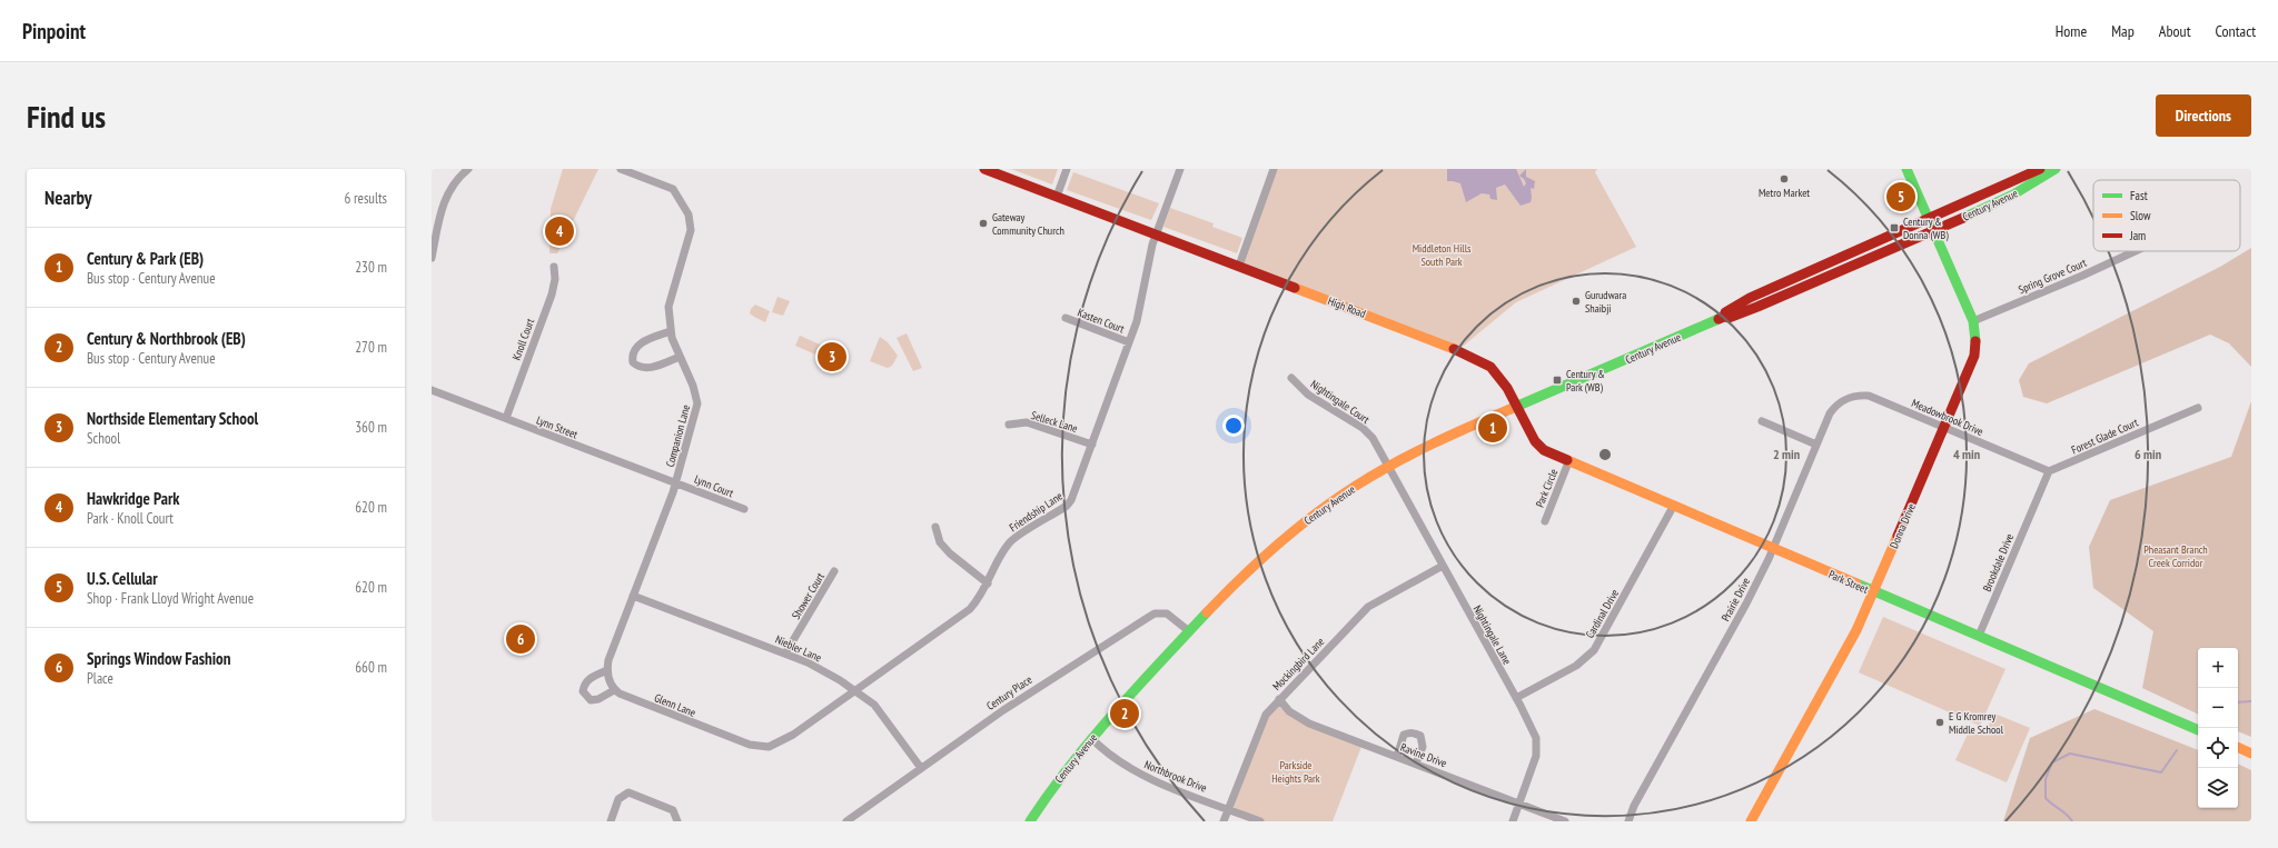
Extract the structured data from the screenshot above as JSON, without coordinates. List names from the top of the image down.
{
  "streets": {
    "street": [
      "Century Avenue",
      "Spring Grove Court",
      "High Road",
      "Kasten Court",
      "Knoll Court",
      "Nightingale Court",
      "Meadowbrook Drive",
      "Selleck Lane",
      "Lynn Street",
      "Companion Lane",
      "Forest Glade Court",
      "Lynn Court",
      "Park Circle",
      "Friendship Lane",
      "Donna Drive",
      "Brookdale Drive",
      "Park Street",
      "Shower Court",
      "Prairie Drive",
      "Cardinal Drive",
      "Nightingale Lane",
      "Niebler Lane",
      "Mockingbird Lane",
      "Century Place",
      "Glenn Lane",
      "Ravine Drive",
      "Northbrook Drive"
    ]
  },
  "crossings": [
    ["Century Avenue", "High Road"],
    ["Century Avenue", "Nightingale Court"],
    ["Century Avenue", "Donna Drive"],
    ["Century Avenue", "Park Street"],
    ["Century Avenue", "Nightingale Lane"],
    ["Century Avenue", "Century Place"],
    ["Century Avenue", "Northbrook Drive"],
    ["Spring Grove Court", "Donna Drive"],
    ["High Road", "Friendship Lane"],
    ["High Road", "Park Street"],
    ["Kasten Court", "Friendship Lane"],
    ["Knoll Court", "Lynn Street"],
    ["Nightingale Court", "Nightingale Lane"],
    ["Meadowbrook Drive", "Forest Glade Court"],
    ["Meadowbrook Drive", "Donna Drive"],
    ["Meadowbrook Drive", "Brookdale Drive"],
    ["Meadowbrook Drive", "Prairie Drive"],
    ["Selleck Lane", "Friendship Lane"],
    ["Lynn Street", "Companion Lane"],
    ["Lynn Street", "Lynn Court"],
    ["Companion Lane", "Lynn Court"],
    ["Companion Lane", "Niebler Lane"],
    ["Forest Glade Court", "Brookdale Drive"],
    ["Park Circle", "Park Street"],
    ["Friendship Lane", "Niebler Lane"],
    ["Friendship Lane", "Glenn Lane"],
    ["Donna Drive", "Park Street"],
    ["Brookdale Drive", "Park Street"],
    ["Park Street", "Prairie Drive"],
    ["Park Street", "Cardinal Drive"],
    ["Shower Court", "Niebler Lane"],
    ["Cardinal Drive", "Nightingale Lane"],
    ["Nightingale Lane", "Mockingbird Lane"],
    ["Nightingale Lane", "Ravine Drive"],
    ["Niebler Lane", "Century Place"],
    ["Mockingbird Lane", "Ravine Drive"],
    ["Mockingbird Lane", "Northbrook Drive"]
  ],
  "parks": ["Middleton Hills South Park", "Pheasant Branch Creek Corridor", "Parkside Heights Park"],
  "places": {
    "other": [
      "Metro Market",
      "Gateway Community Church",
      "Gurudwara Shaibji",
      "E G Kromrey Middle School"
    ],
    "transit": ["Century & Donna (WB)", "Century & Park (WB)"]
  },
  "legend": ["Fast", "Slow", "Jam"],
  "page": {
    "header": "Pinpoint",
    "nav": [
      "Home",
      "Map",
      "About",
      "Contact"
    ],
    "buttons": "Directions",
    "title": "Find us",
    "heading": ["Nearby", "6 results"],
    "pins": [
      "5",
      "4",
      "3",
      "1",
      "6",
      "2"
    ],
    "list": [
      {
        "mark": "1",
        "name": "Century & Park (EB)",
        "note": "Bus stop · Century Avenue",
        "value": "230 m"
      },
      {
        "mark": "2",
        "name": "Century & Northbrook (EB)",
        "note": "Bus stop · Century Avenue",
        "value": "270 m"
      },
      {
        "mark": "3",
        "name": "Northside Elementary School",
        "note": "School",
        "value": "360 m"
      },
      {
        "mark": "4",
        "name": "Hawkridge Park",
        "note": "Park · Knoll Court",
        "value": "620 m"
      },
      {
        "mark": "5",
        "name": "U.S. Cellular",
        "note": "Shop · Frank Lloyd Wright Avenue",
        "value": "620 m"
      },
      {
        "mark": "6",
        "name": "Springs Window Fashion",
        "note": "Place",
        "value": "660 m"
      }
    ],
    "map_buttons": ["+", "−"]
  },
  "rings": ["2 min", "4 min", "6 min"]
}
